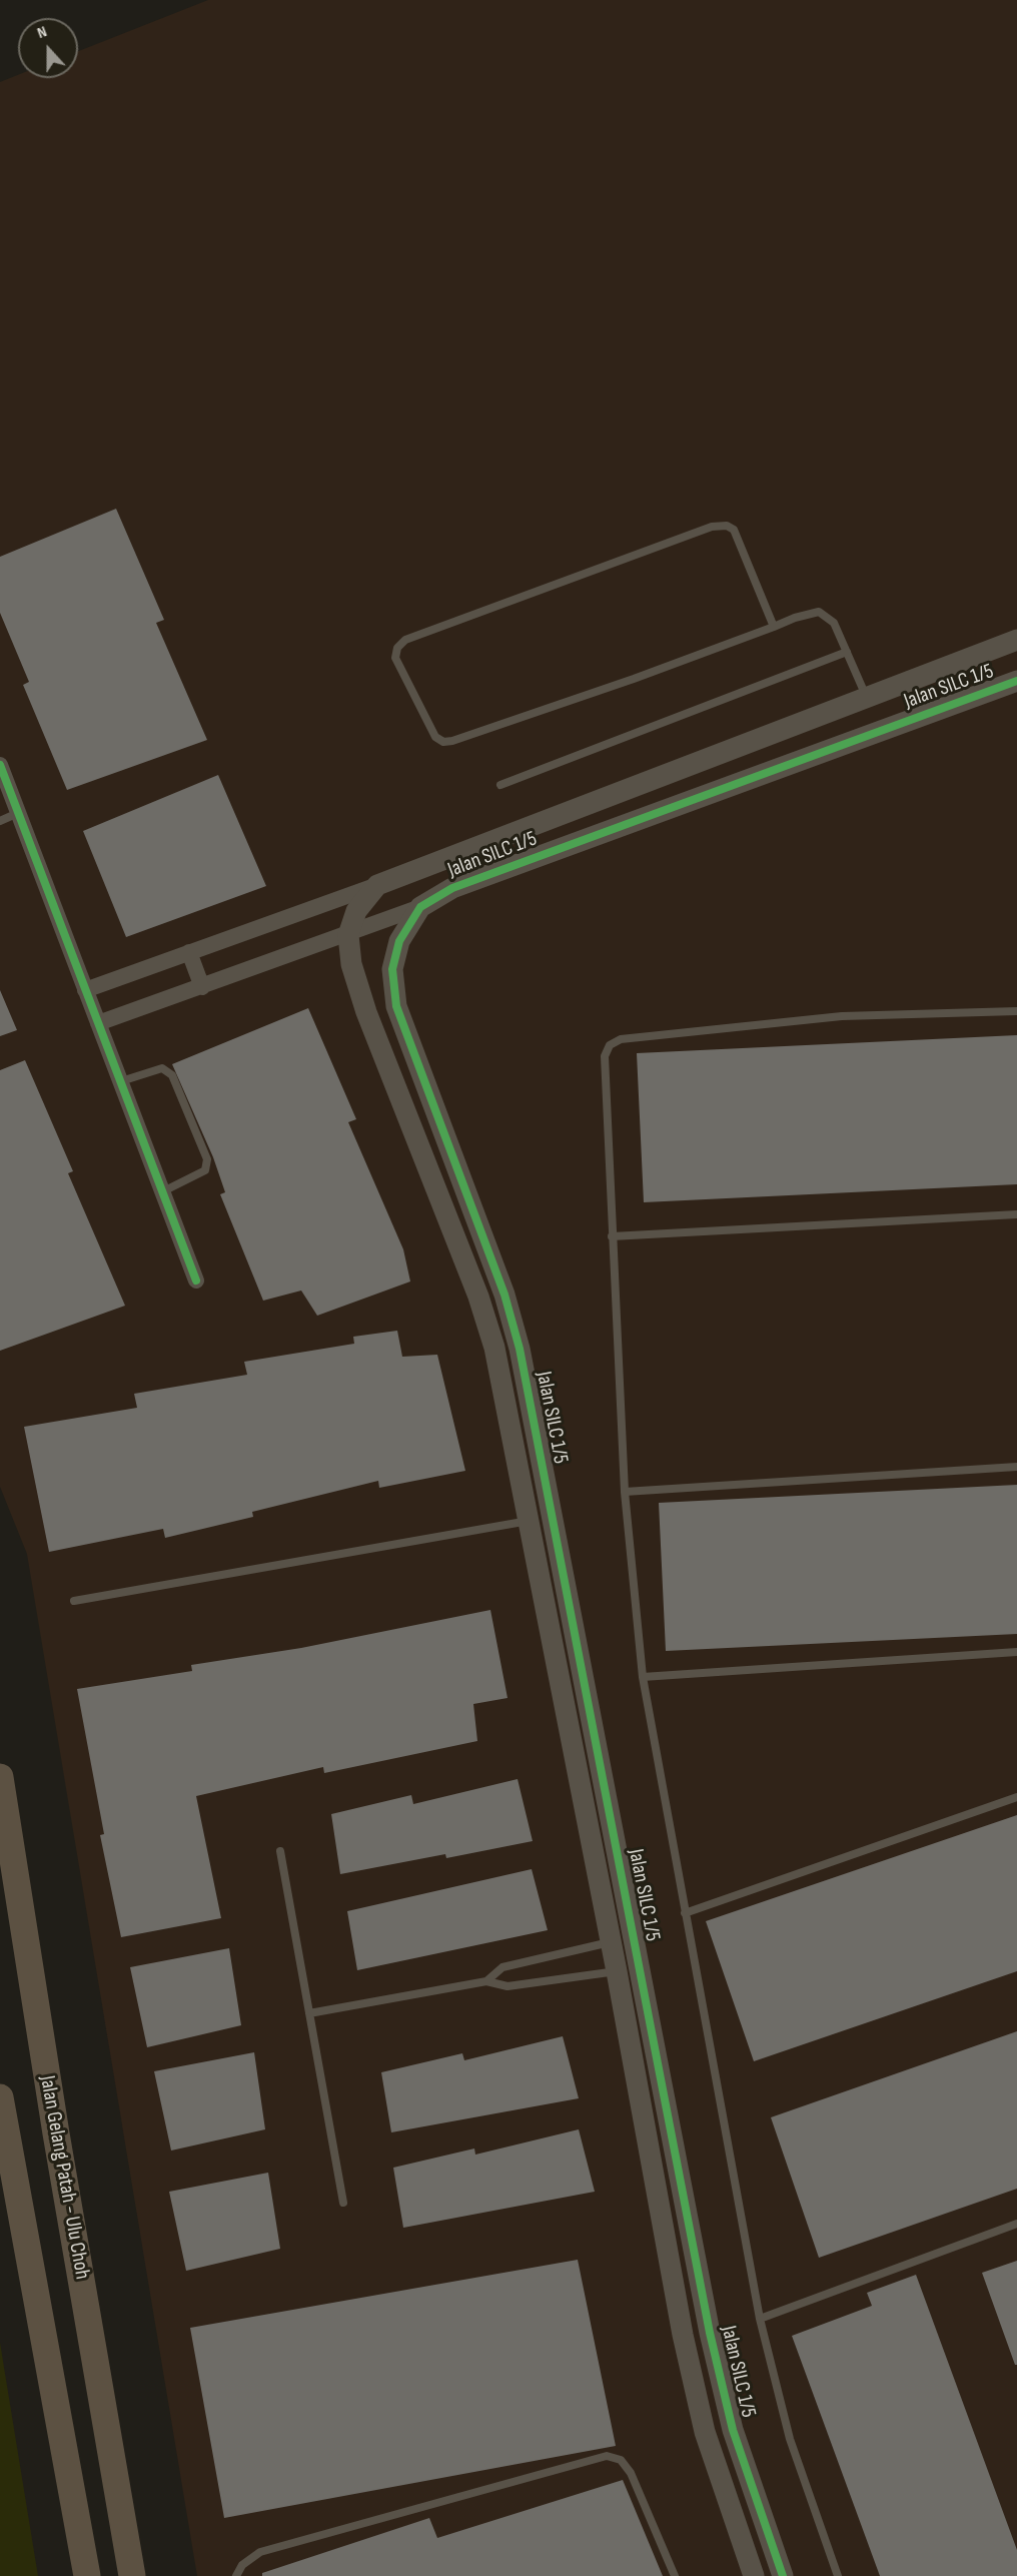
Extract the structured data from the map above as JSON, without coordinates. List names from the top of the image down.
{
  "streets": {
    "main road": ["Jalan Gelang Patah - Ulu Choh"],
    "street": ["Jalan SILC 1/5"]
  },
  "north": "top"
}
